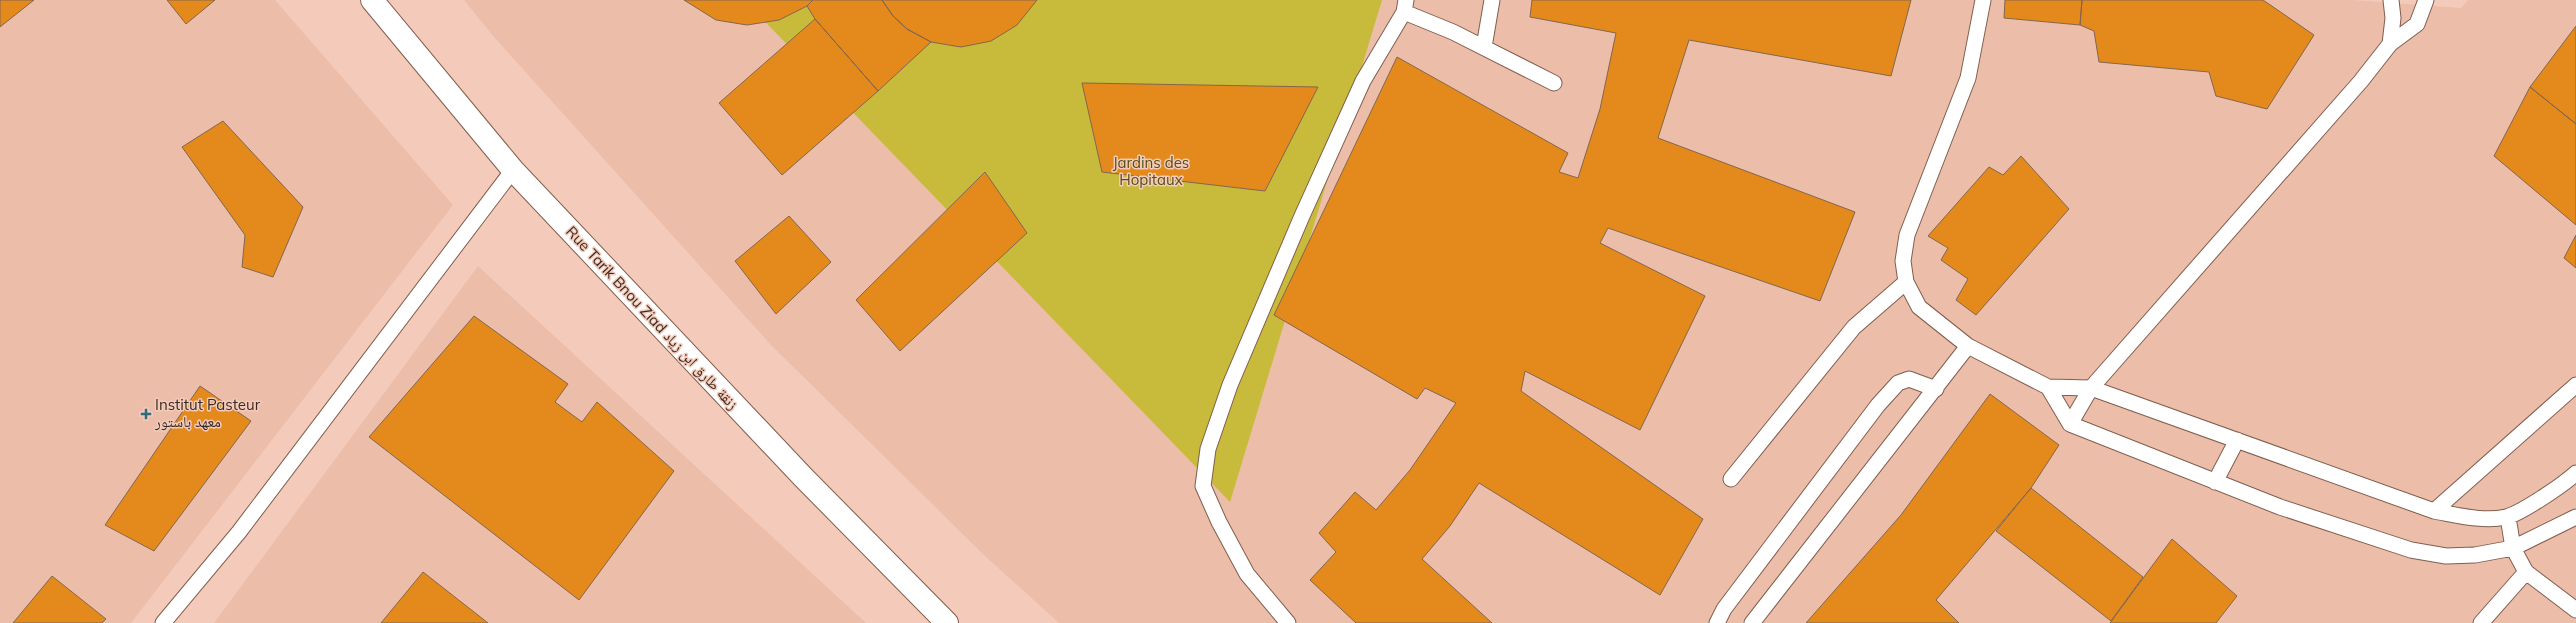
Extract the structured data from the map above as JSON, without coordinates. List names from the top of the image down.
{
  "streets": {
    "street": ["Rue Tarik Bnou Ziad زنقة طارق ابن زياد"]
  },
  "parks": ["Jardins des Hopitaux"],
  "places": {
    "health": ["Institut Pasteur معهد باستور"]
  }
}
